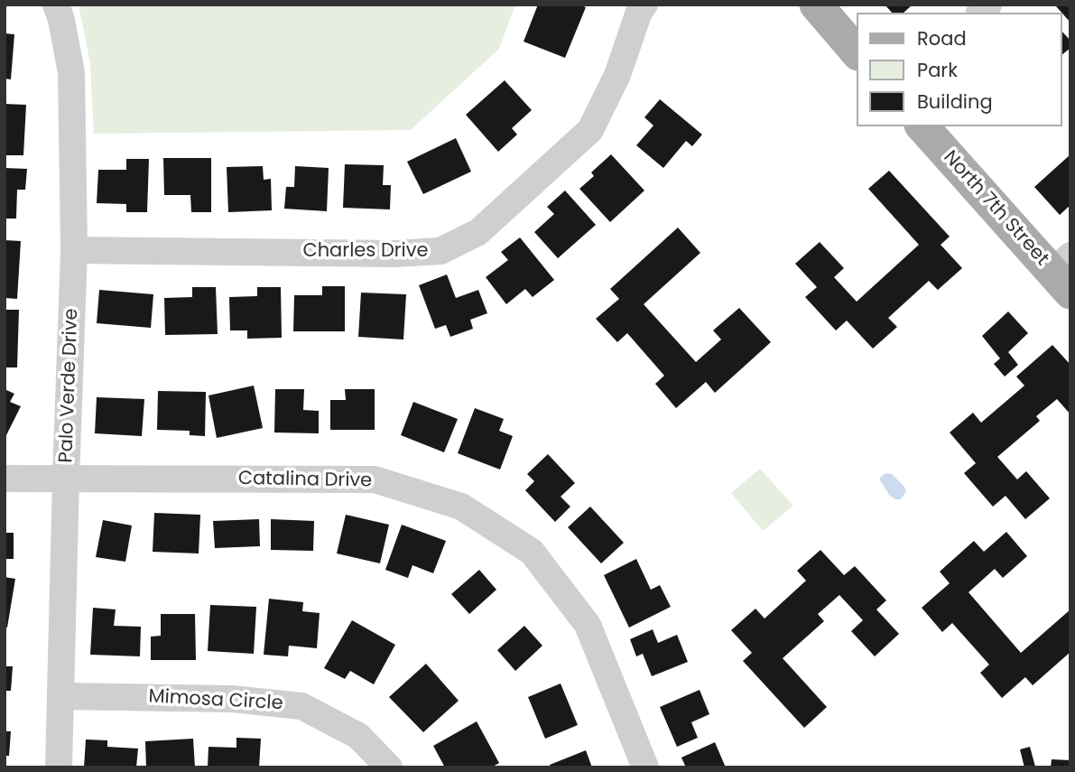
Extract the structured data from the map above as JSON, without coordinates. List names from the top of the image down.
{
  "streets": {
    "main road": ["North 7th Street"],
    "street": [
      "Charles Drive",
      "Palo Verde Drive",
      "Catalina Drive",
      "Mimosa Circle"
    ]
  },
  "crossings": [
    ["Charles Drive", "Palo Verde Drive"],
    ["Palo Verde Drive", "Catalina Drive"],
    ["Palo Verde Drive", "Mimosa Circle"]
  ],
  "legend": ["Road", "Park", "Building"]
}
